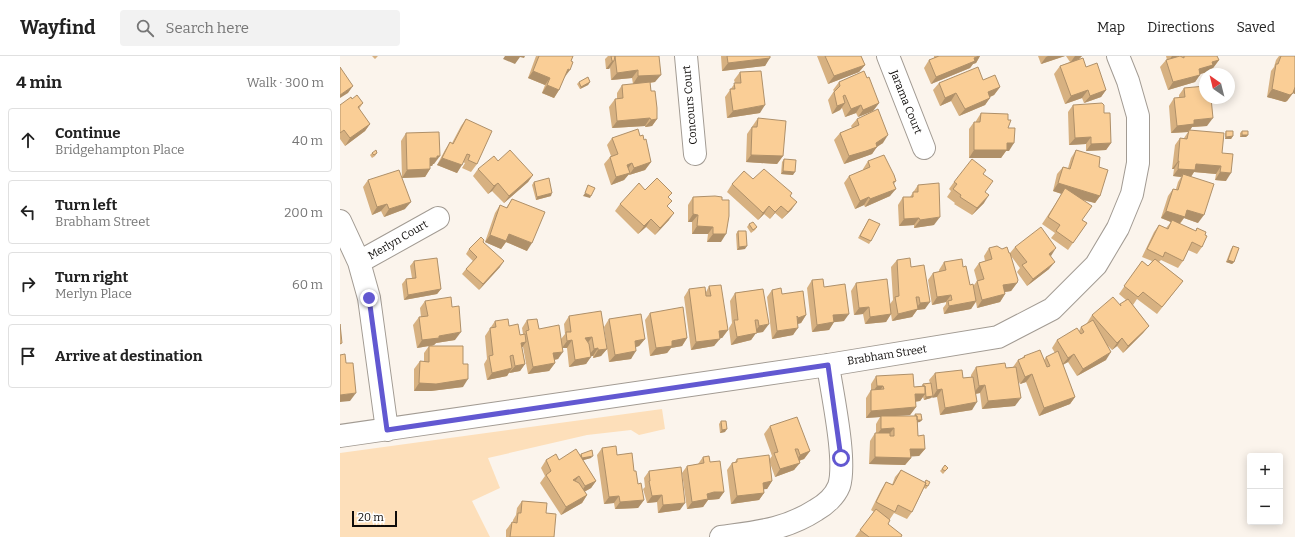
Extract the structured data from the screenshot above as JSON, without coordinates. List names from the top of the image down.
{
  "streets": {
    "street": [
      "Jarama Court",
      "Concours Court",
      "Merlyn Court",
      "Brabham Street"
    ]
  },
  "scale_bar": "20 m",
  "north": "top left",
  "page": {
    "header": "Wayfind",
    "search": "Search here",
    "nav": ["Map", "Directions", "Saved"],
    "heading": ["4 min", "Walk · 300 m"],
    "list": [
      ["Continue", "Bridgehampton Place", "40 m"],
      ["Turn left", "Brabham Street", "200 m"],
      ["Turn right", "Merlyn Place", "60 m"],
      "Arrive at destination"
    ],
    "map_buttons": ["+", "−"],
    "scale": "20 m"
  }
}
